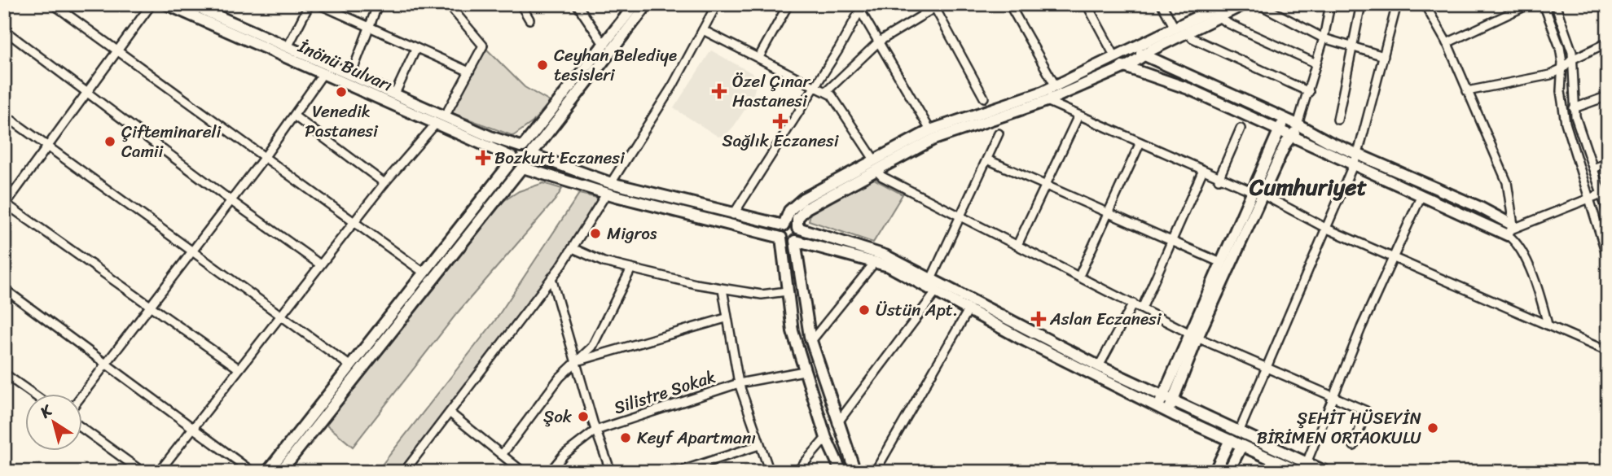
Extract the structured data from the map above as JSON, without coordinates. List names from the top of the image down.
{
  "streets": {
    "street": ["İnönü Bulvarı", "Silistre Sokak"]
  },
  "districts": ["Cumhuriyet"],
  "places": {
    "other": [
      "Ceyhan Belediye tesisleri",
      "Venedik Pastanesi",
      "Çifteminareli Camii",
      "Migros",
      "Üstün Apt.",
      "Şok",
      "ŞEHİT HÜSEYİN BİRİMEN ORTAOKULU",
      "Keyf Apartmanı"
    ],
    "health": [
      "Özel Çınar Hastanesi",
      "Sağlık Eczanesi",
      "Bozkurt Eczanesi",
      "Aslan Eczanesi"
    ]
  },
  "north": "top left"
}
